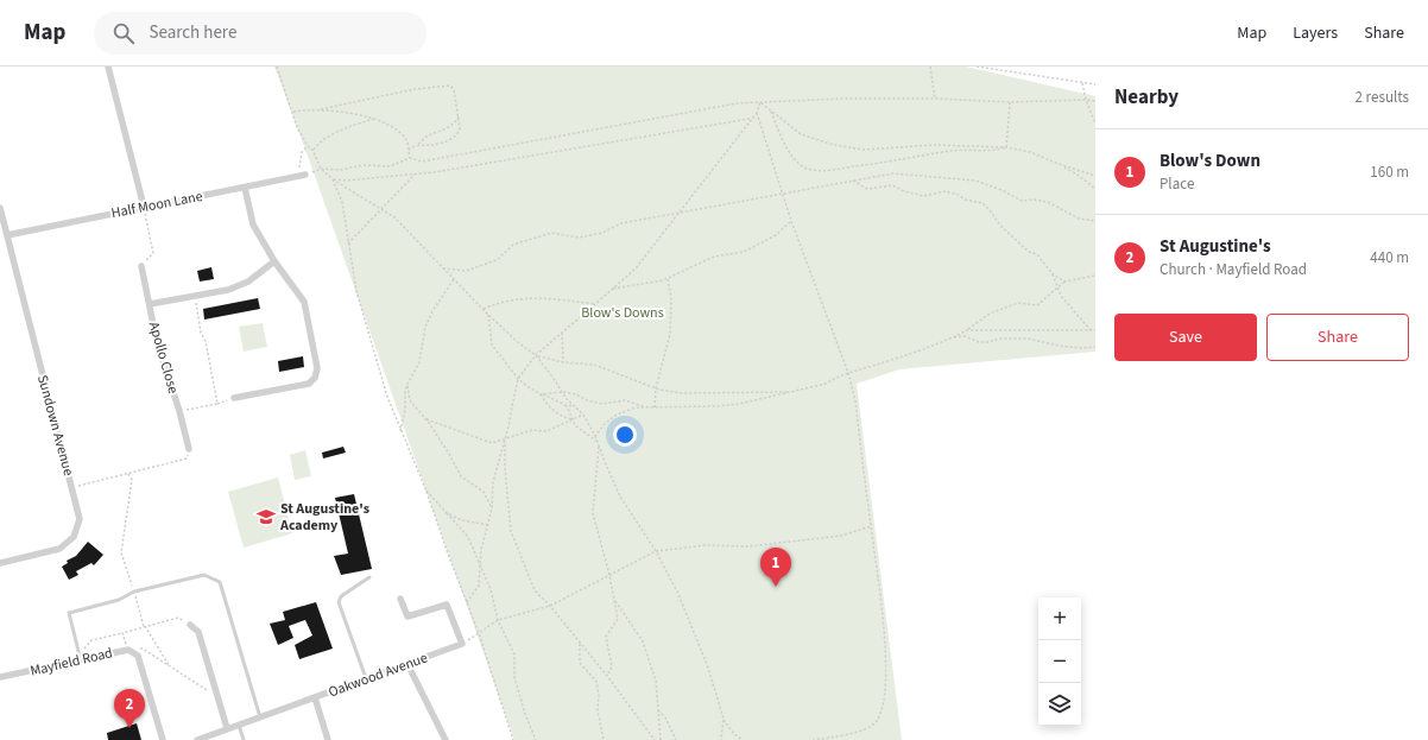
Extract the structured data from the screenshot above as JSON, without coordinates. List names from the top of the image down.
{
  "streets": {
    "street": [
      "Half Moon Lane",
      "Apollo Close",
      "Sundown Avenue",
      "Mayfield Road",
      "Oakwood Avenue"
    ]
  },
  "crossings": [
    ["Half Moon Lane", "Sundown Avenue"]
  ],
  "parks": ["Blow's Downs"],
  "places": {
    "school or university": ["St Augustine's Academy"]
  },
  "page": {
    "header": "Map",
    "search": "Search here",
    "nav": ["Map", "Layers", "Share"],
    "heading": ["Nearby", "2 results"],
    "list": [
      {
        "mark": "1",
        "name": "Blow's Down",
        "note": "Place",
        "value": "160 m"
      },
      {
        "mark": "2",
        "name": "St Augustine's",
        "note": "Church · Mayfield Road",
        "value": "440 m"
      }
    ],
    "buttons": ["Save", "Share"],
    "pins": ["1", "2"],
    "map_buttons": ["+", "−"]
  }
}
